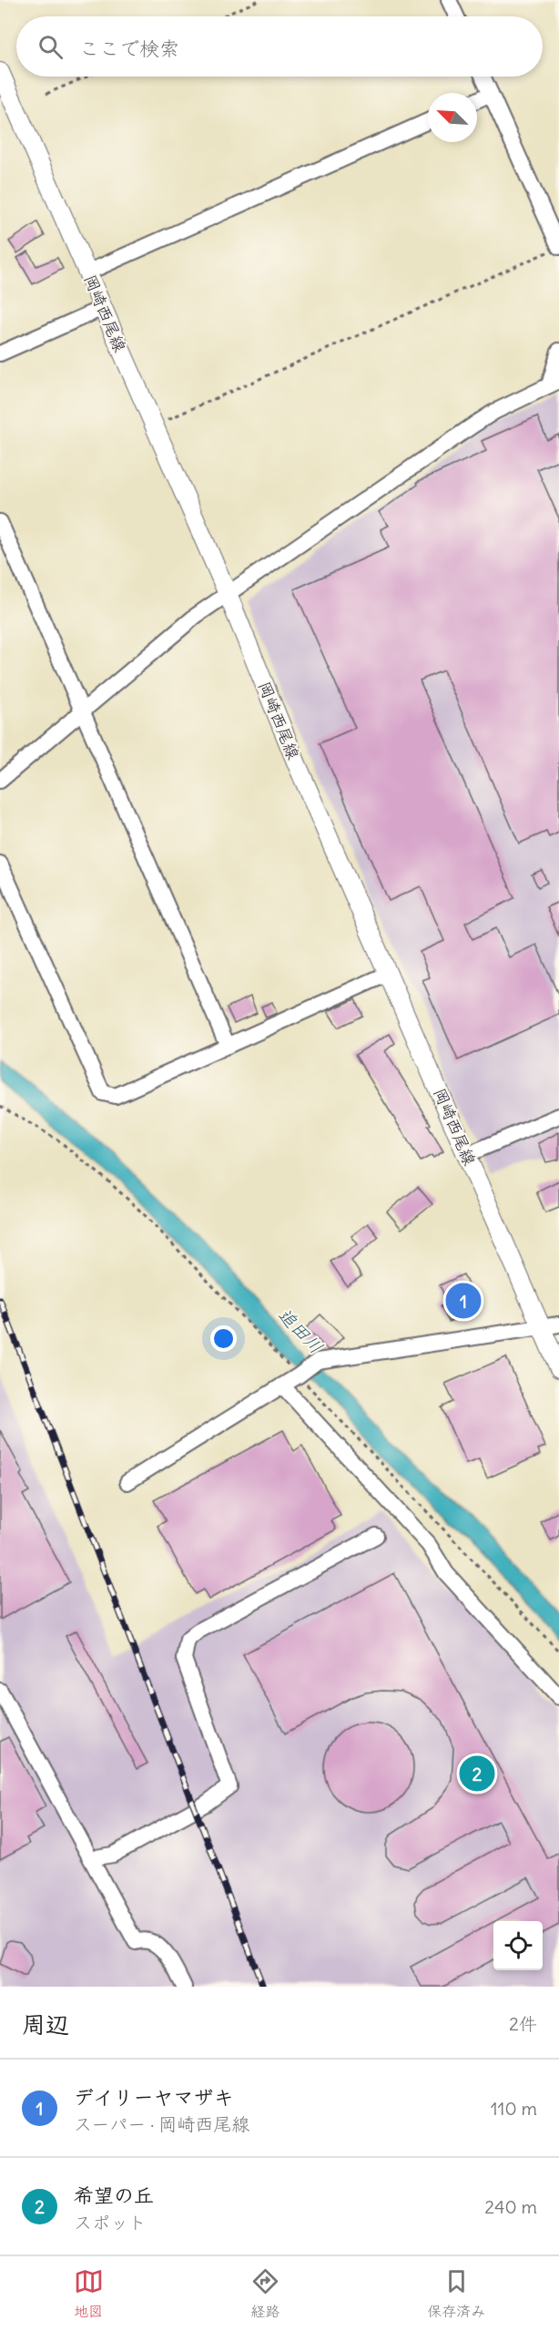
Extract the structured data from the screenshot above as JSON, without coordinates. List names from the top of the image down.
{
  "streets": {
    "main road": ["岡崎西尾線"]
  },
  "water": ["追田川"],
  "north": "top left",
  "page": {
    "search": "ここで検索",
    "pins": ["1", "2"],
    "heading": ["周辺", "2件"],
    "list": [
      {
        "mark": "1",
        "name": "デイリーヤマザキ",
        "note": "スーパー · 岡崎西尾線",
        "value": "110 m"
      },
      {
        "mark": "2",
        "name": "希望の丘",
        "note": "スポット",
        "value": "240 m"
      }
    ],
    "nav": ["地図", "経路", "保存済み"]
  }
}
